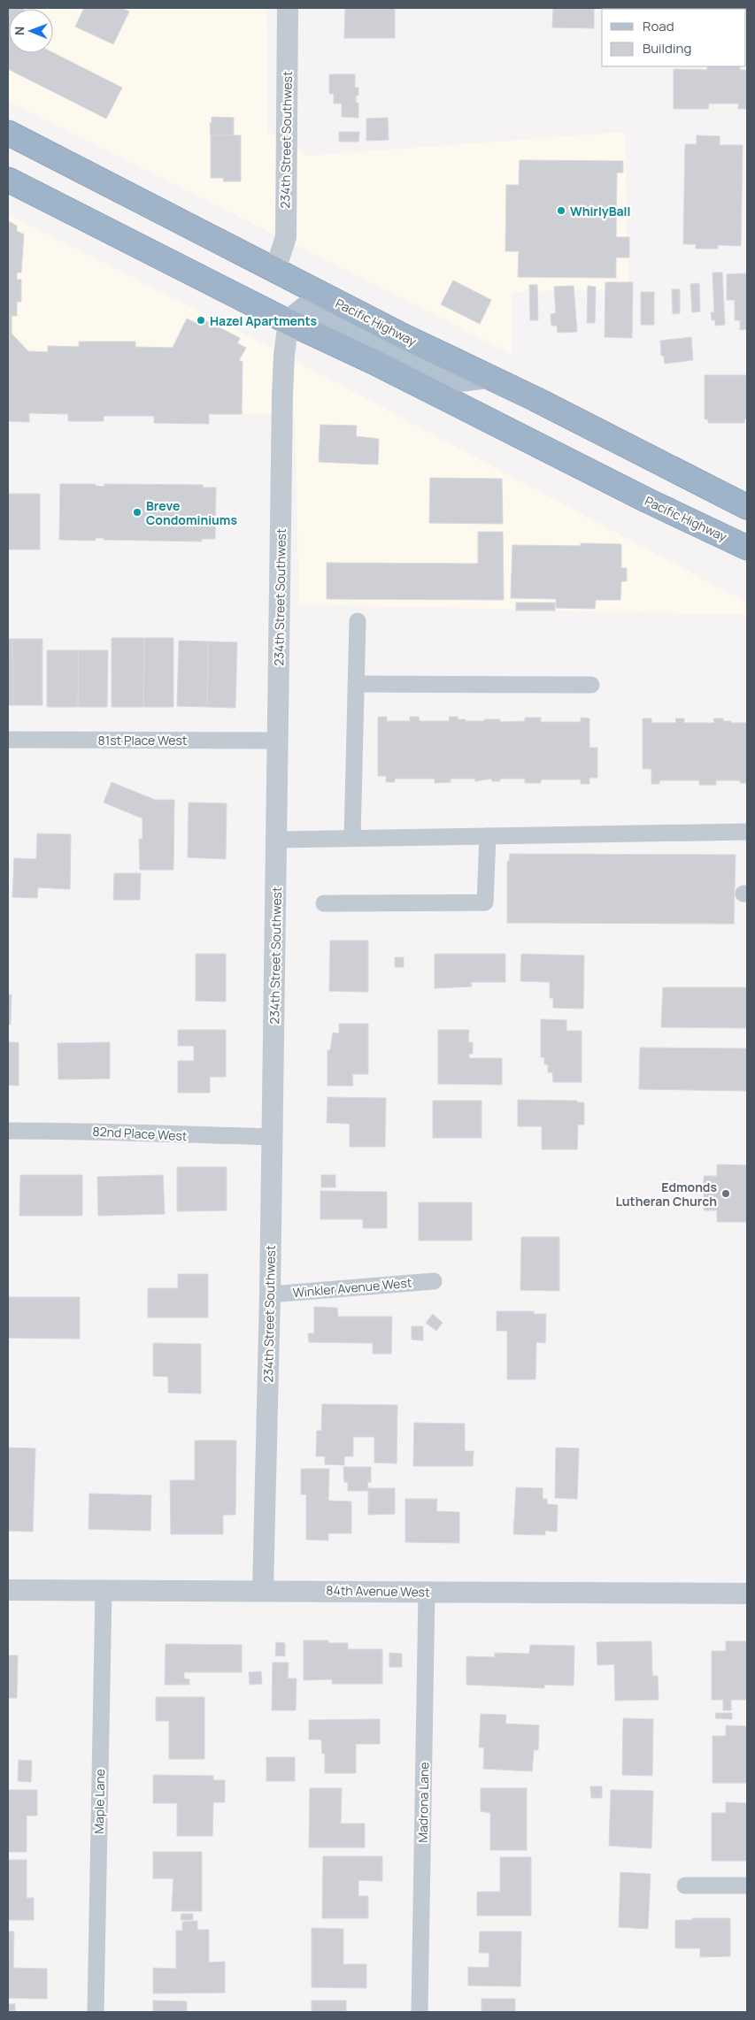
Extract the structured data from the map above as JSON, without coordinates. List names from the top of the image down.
{
  "streets": {
    "highway": ["Pacific Highway"],
    "street": [
      "234th Street Southwest",
      "81st Place West",
      "82nd Place West",
      "Winkler Avenue West",
      "84th Avenue West",
      "Maple Lane",
      "Madrona Lane"
    ]
  },
  "crossings": [
    ["234th Street Southwest", "Pacific Highway"],
    ["234th Street Southwest", "81st Place West"],
    ["234th Street Southwest", "82nd Place West"],
    ["234th Street Southwest", "Winkler Avenue West"],
    ["234th Street Southwest", "84th Avenue West"],
    ["84th Avenue West", "Maple Lane"],
    ["84th Avenue West", "Madrona Lane"]
  ],
  "places": [
    "WhirlyBall",
    "Hazel Apartments",
    "Breve Condominiums",
    "Edmonds Lutheran Church"
  ],
  "legend": ["Road", "Building"],
  "north": "left"
}
